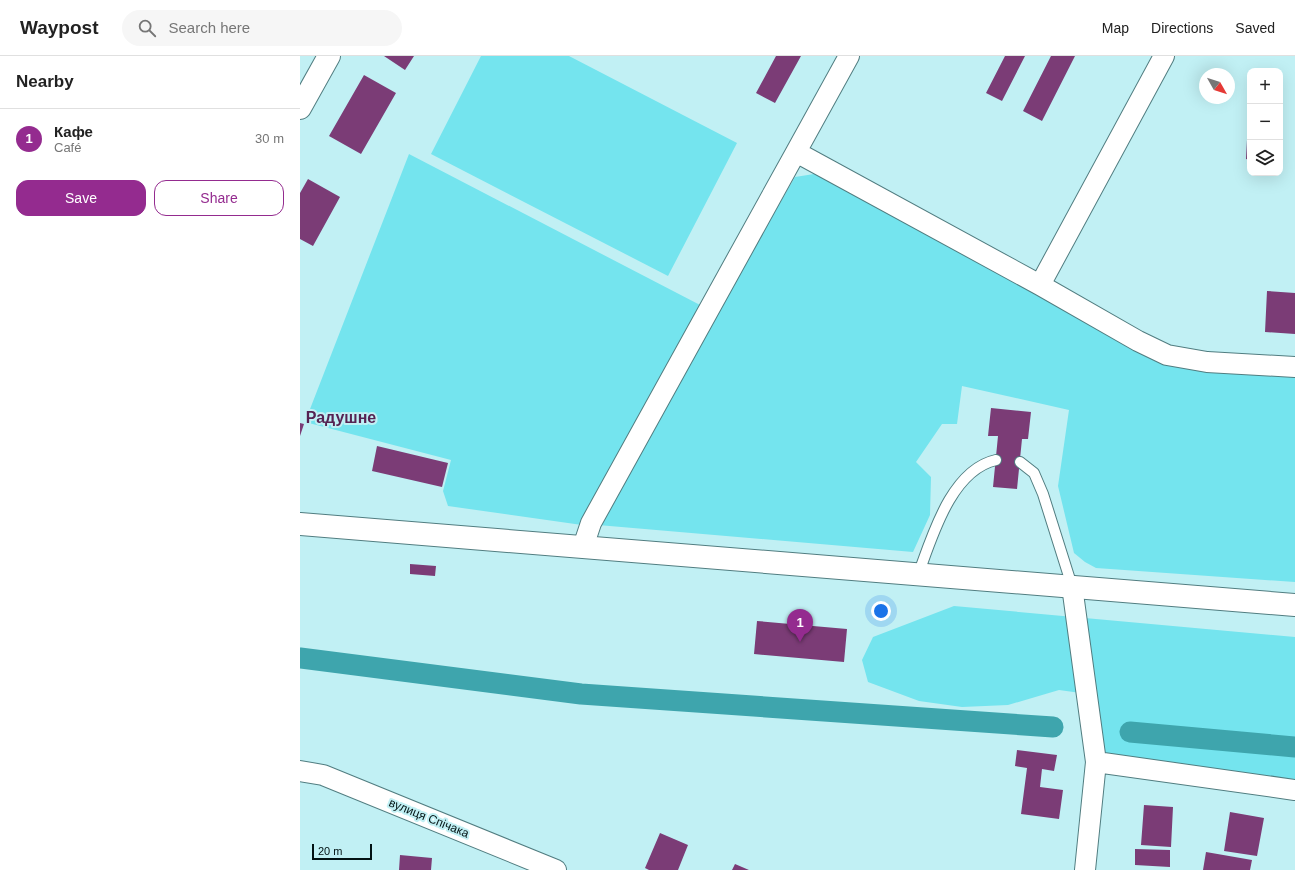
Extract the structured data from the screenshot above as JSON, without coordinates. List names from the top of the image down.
{
  "streets": {
    "street": ["вулиця Спічака"]
  },
  "districts": ["Радушне"],
  "scale_bar": "20 m",
  "north": "bottom right",
  "page": {
    "header": "Waypost",
    "search": "Search here",
    "nav": ["Map", "Directions", "Saved"],
    "heading": "Nearby",
    "map_buttons": ["+", "−"],
    "list": [
      {
        "mark": "1",
        "name": "Кафе",
        "note": "Café",
        "value": "30 m"
      }
    ],
    "buttons": ["Save", "Share"],
    "pins": "1",
    "scale": "20 m"
  }
}
